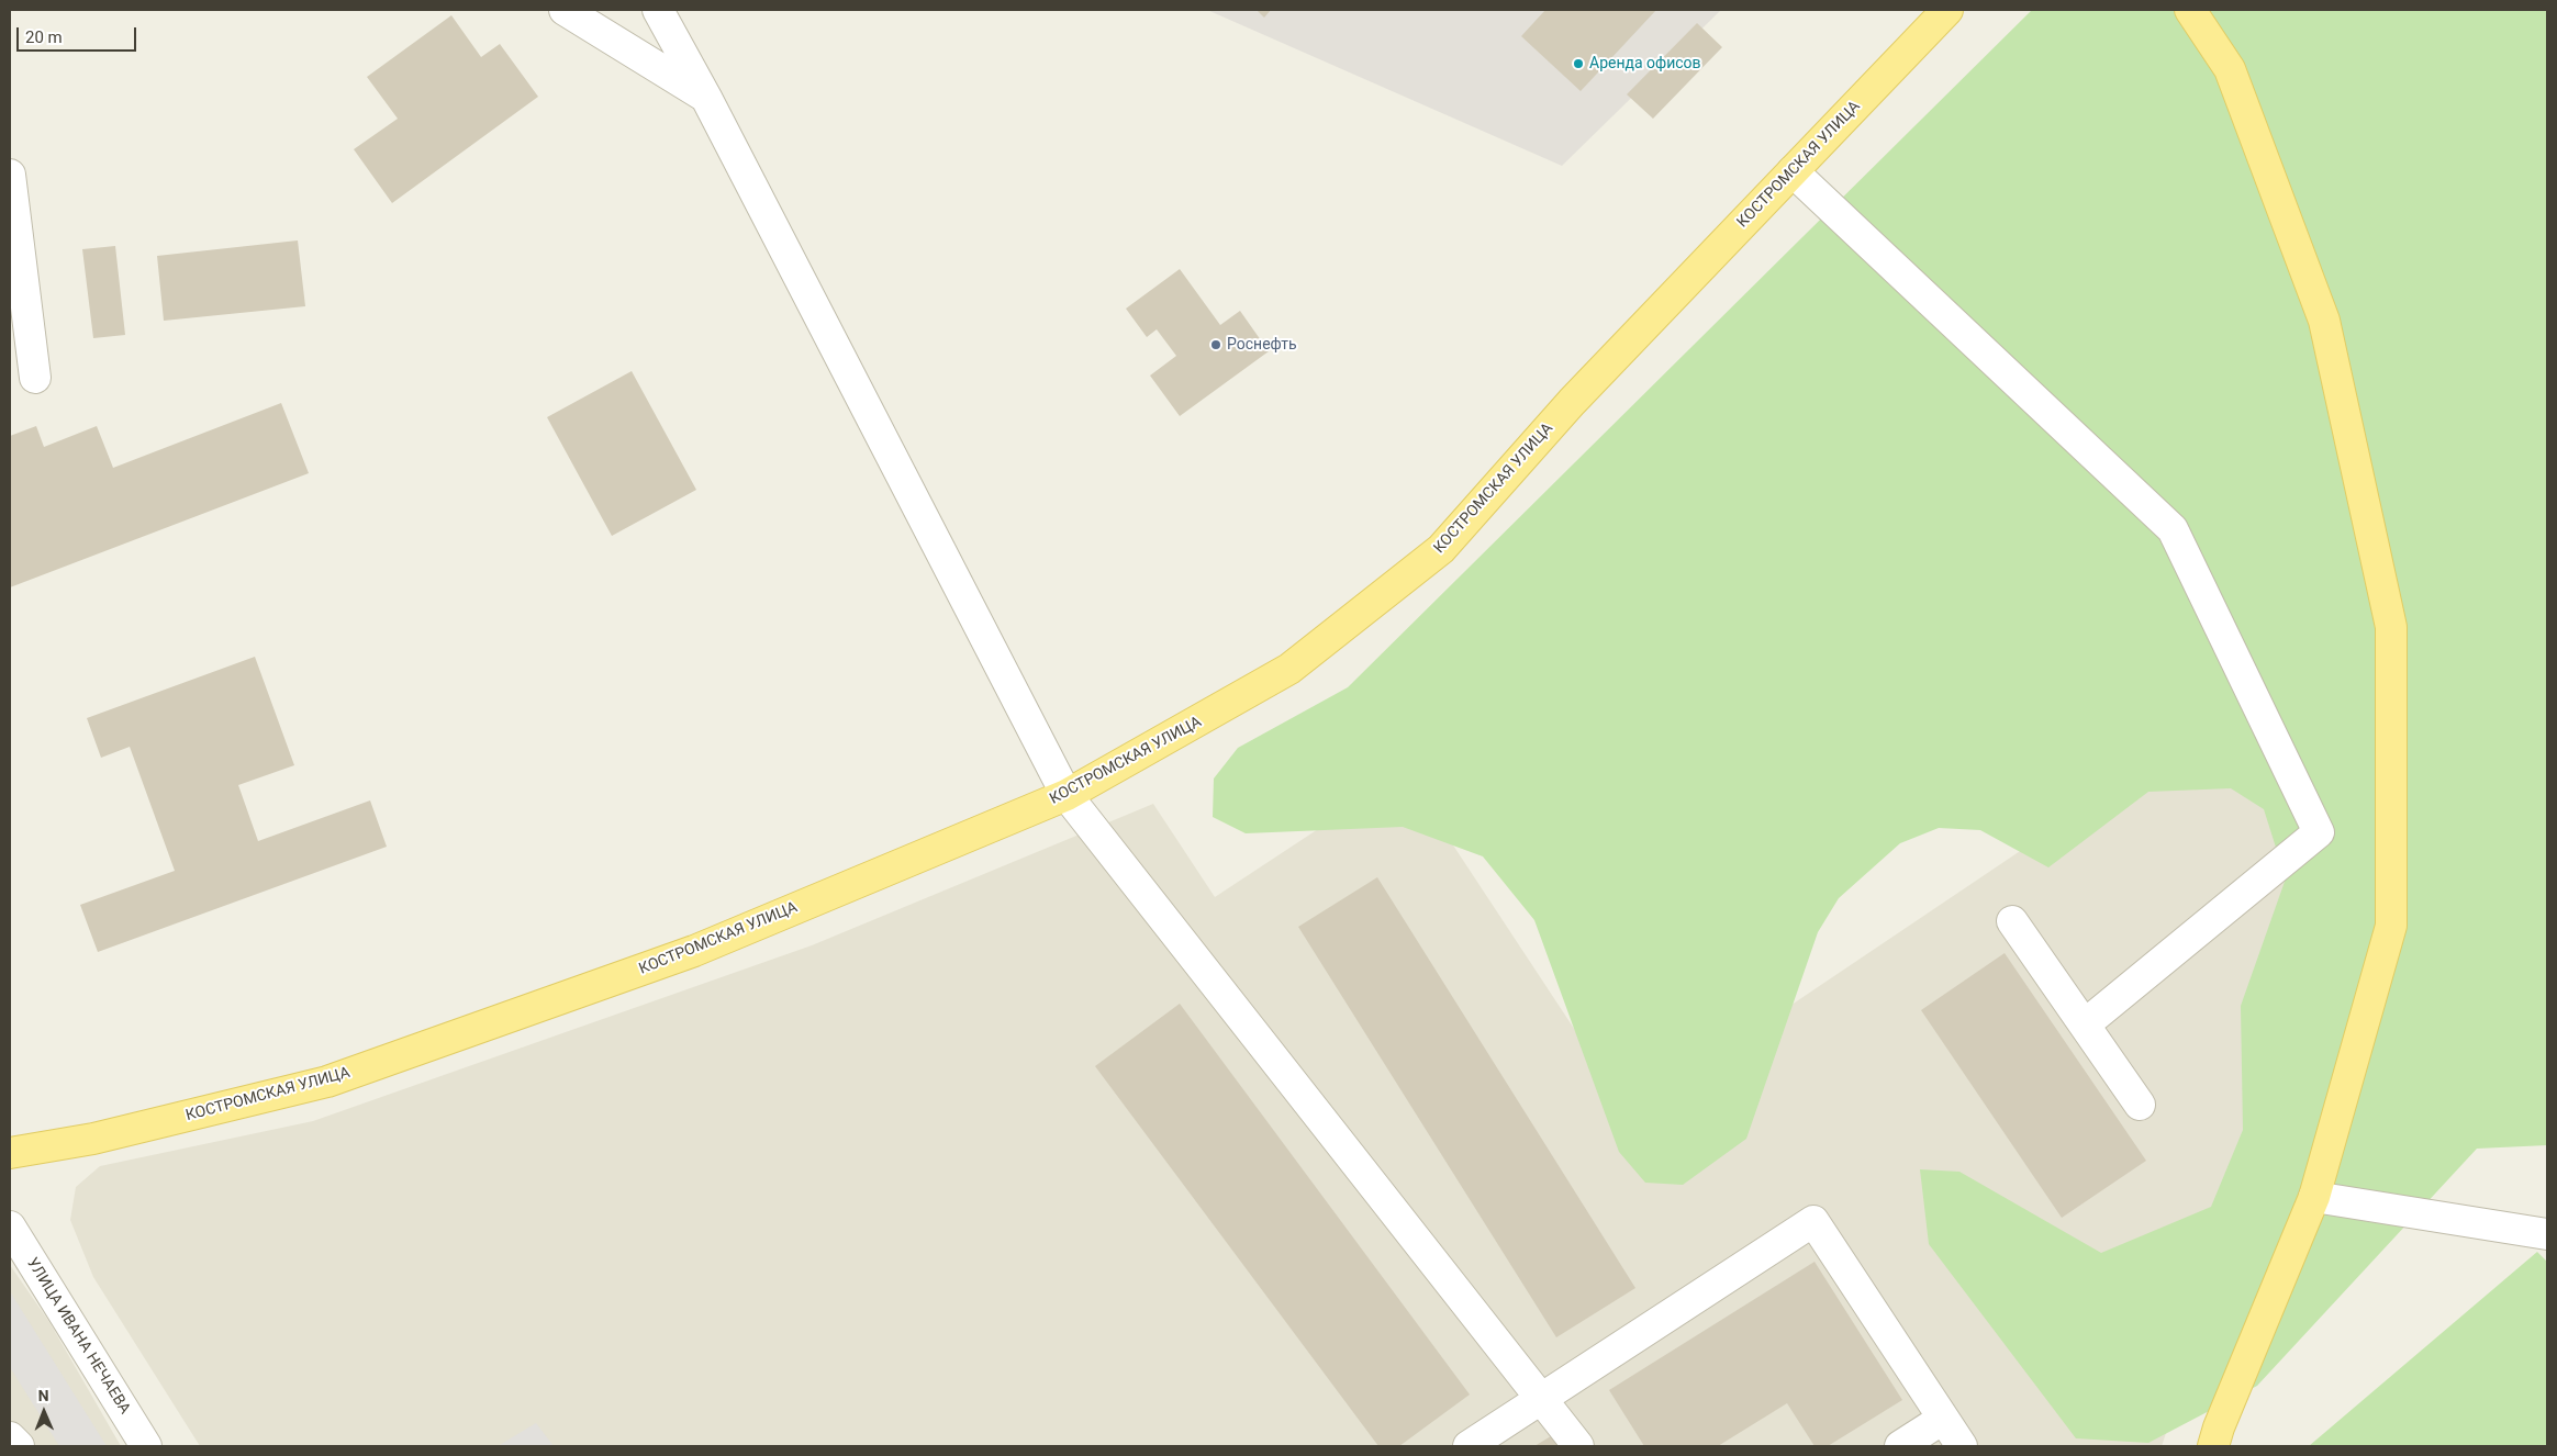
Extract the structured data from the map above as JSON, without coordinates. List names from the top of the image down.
{
  "streets": {
    "main road": ["КОСТРОМСКАЯ УЛИЦА"],
    "street": ["УЛИЦА ИВАНА НЕЧАЕВА"]
  },
  "places": ["Аренда офисов", "Роснефть"],
  "scale_bar": "20 m",
  "north": "top"
}
